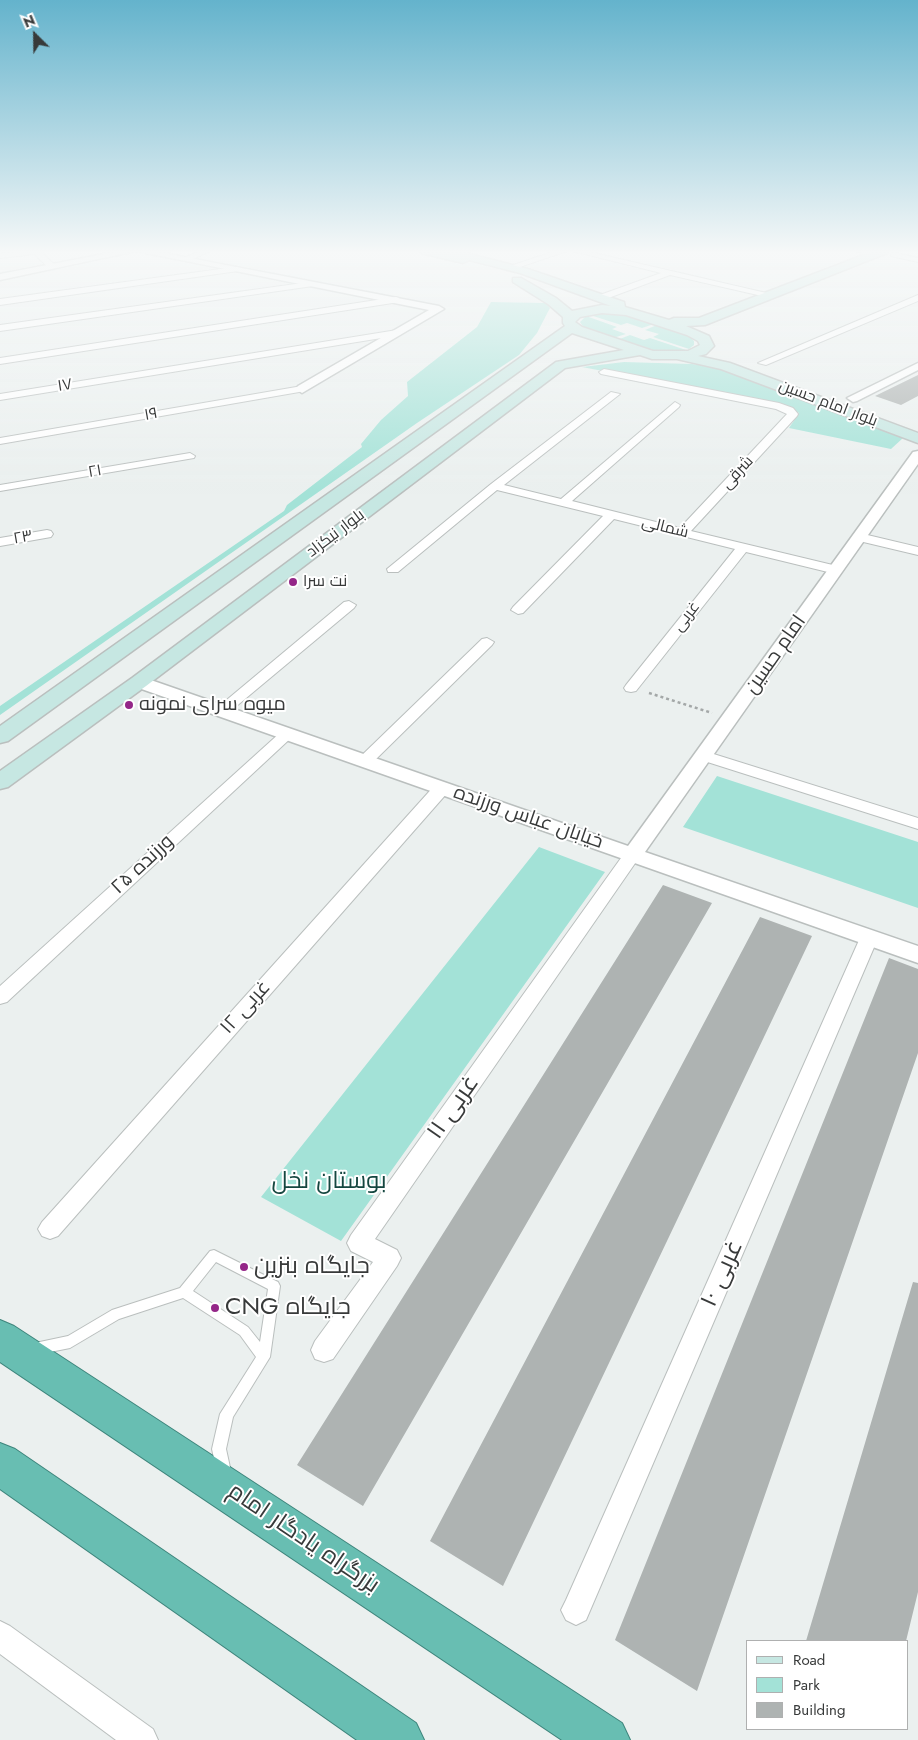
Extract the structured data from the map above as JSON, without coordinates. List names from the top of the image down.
{
  "streets": {
    "highway": ["بزرگراه یادگار امام"],
    "main road": ["بلوار امام حسین", "بلوار نیکزاد"],
    "street": [
      "۱۷",
      "۱۹",
      "۲۱",
      "شرقی",
      "شمالی",
      "۲۳",
      "غربی",
      "امام حسین",
      "خیابان عباس ورزنده",
      "ورزنده ۲۵",
      "غربی ۱۲",
      "غربی ۱۱",
      "غربی ۱۰"
    ]
  },
  "crossings": [
    ["شرقی", "شمالی"],
    ["شمالی", "غربی"],
    ["شمالی", "امام حسین"],
    ["بلوار نیکزاد", "خیابان عباس ورزنده"],
    ["امام حسین", "خیابان عباس ورزنده"],
    ["امام حسین", "غربی ۱۱"],
    ["خیابان عباس ورزنده", "ورزنده ۲۵"],
    ["خیابان عباس ورزنده", "غربی ۱۲"],
    ["خیابان عباس ورزنده", "غربی ۱۱"],
    ["خیابان عباس ورزنده", "غربی ۱۰"]
  ],
  "parks": ["بوستان نخل"],
  "places": [
    "نت سرا",
    "میوه سرای نمونه",
    "جایگاه بنزین",
    "CNG جایگاه"
  ],
  "legend": ["Road", "Park", "Building"],
  "north": "top left"
}
